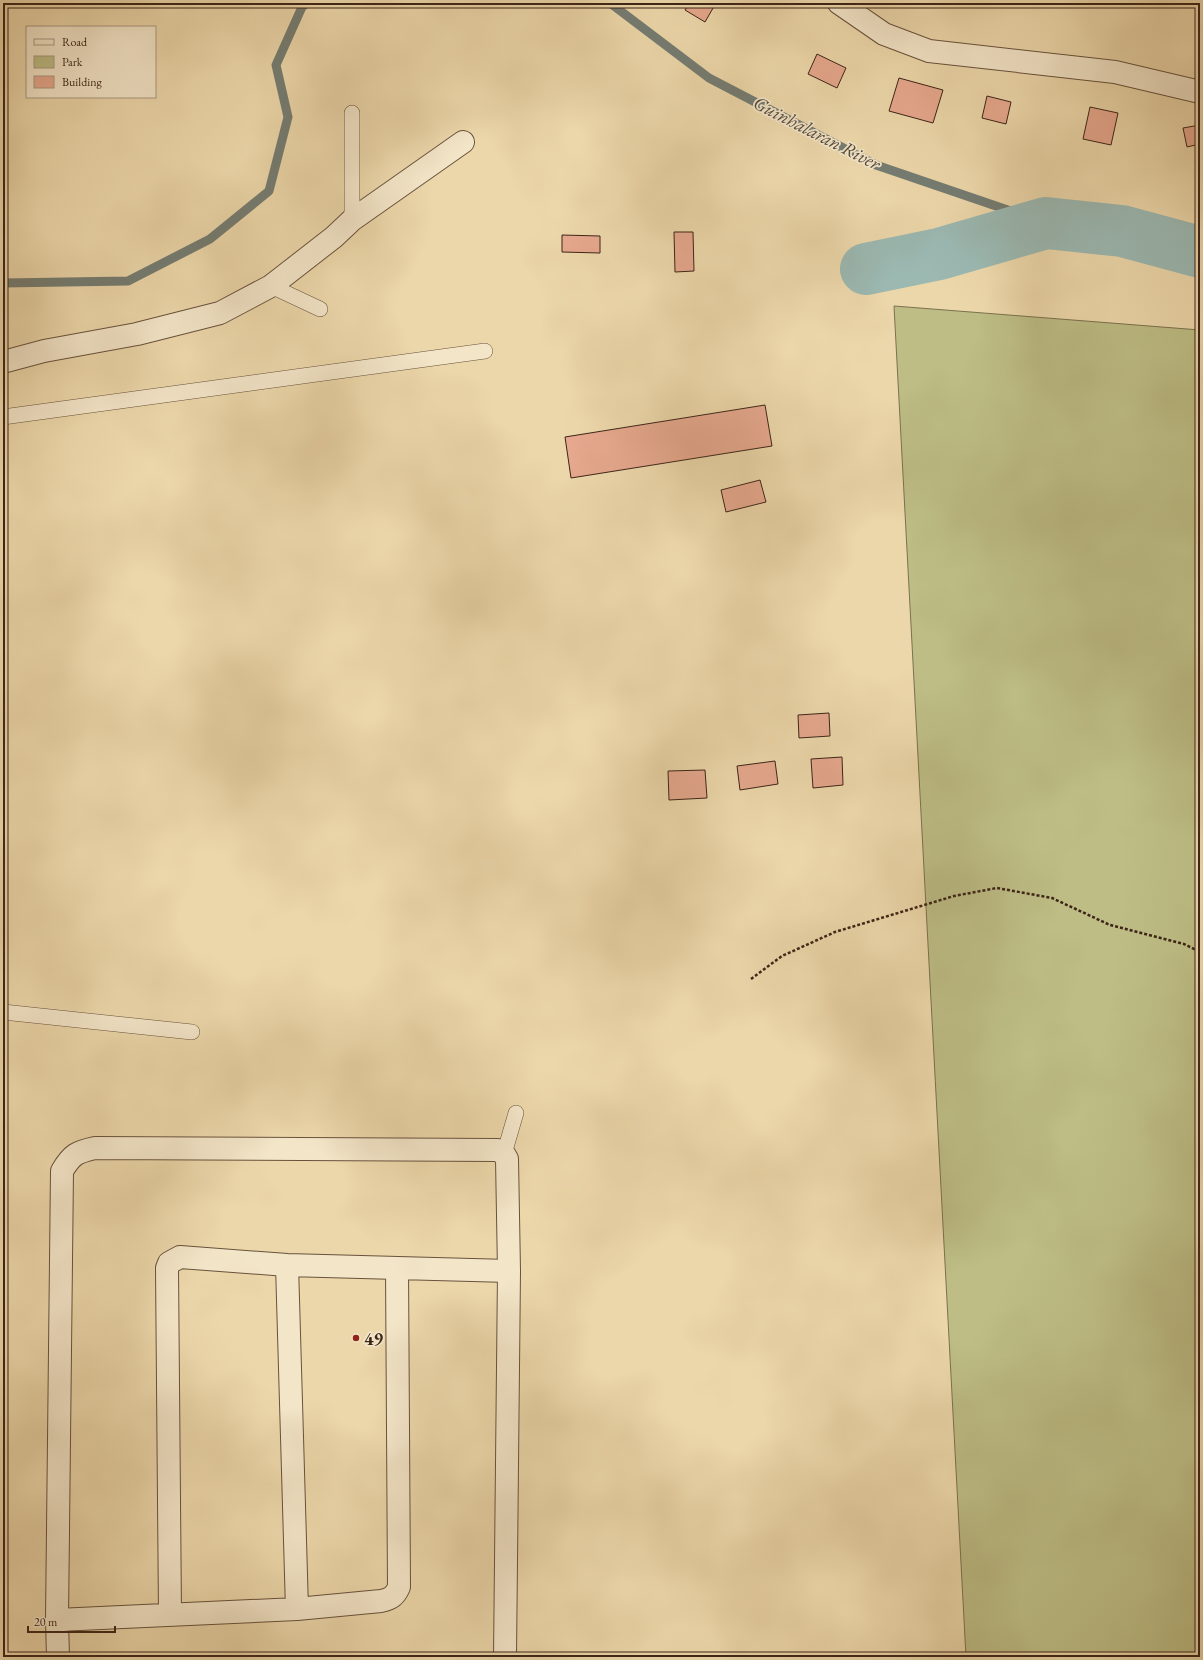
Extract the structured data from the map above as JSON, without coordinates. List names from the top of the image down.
{
  "water": ["Guinhalaran River"],
  "places": ["49"],
  "legend": ["Road", "Park", "Building"],
  "scale_bar": "20 m"
}
